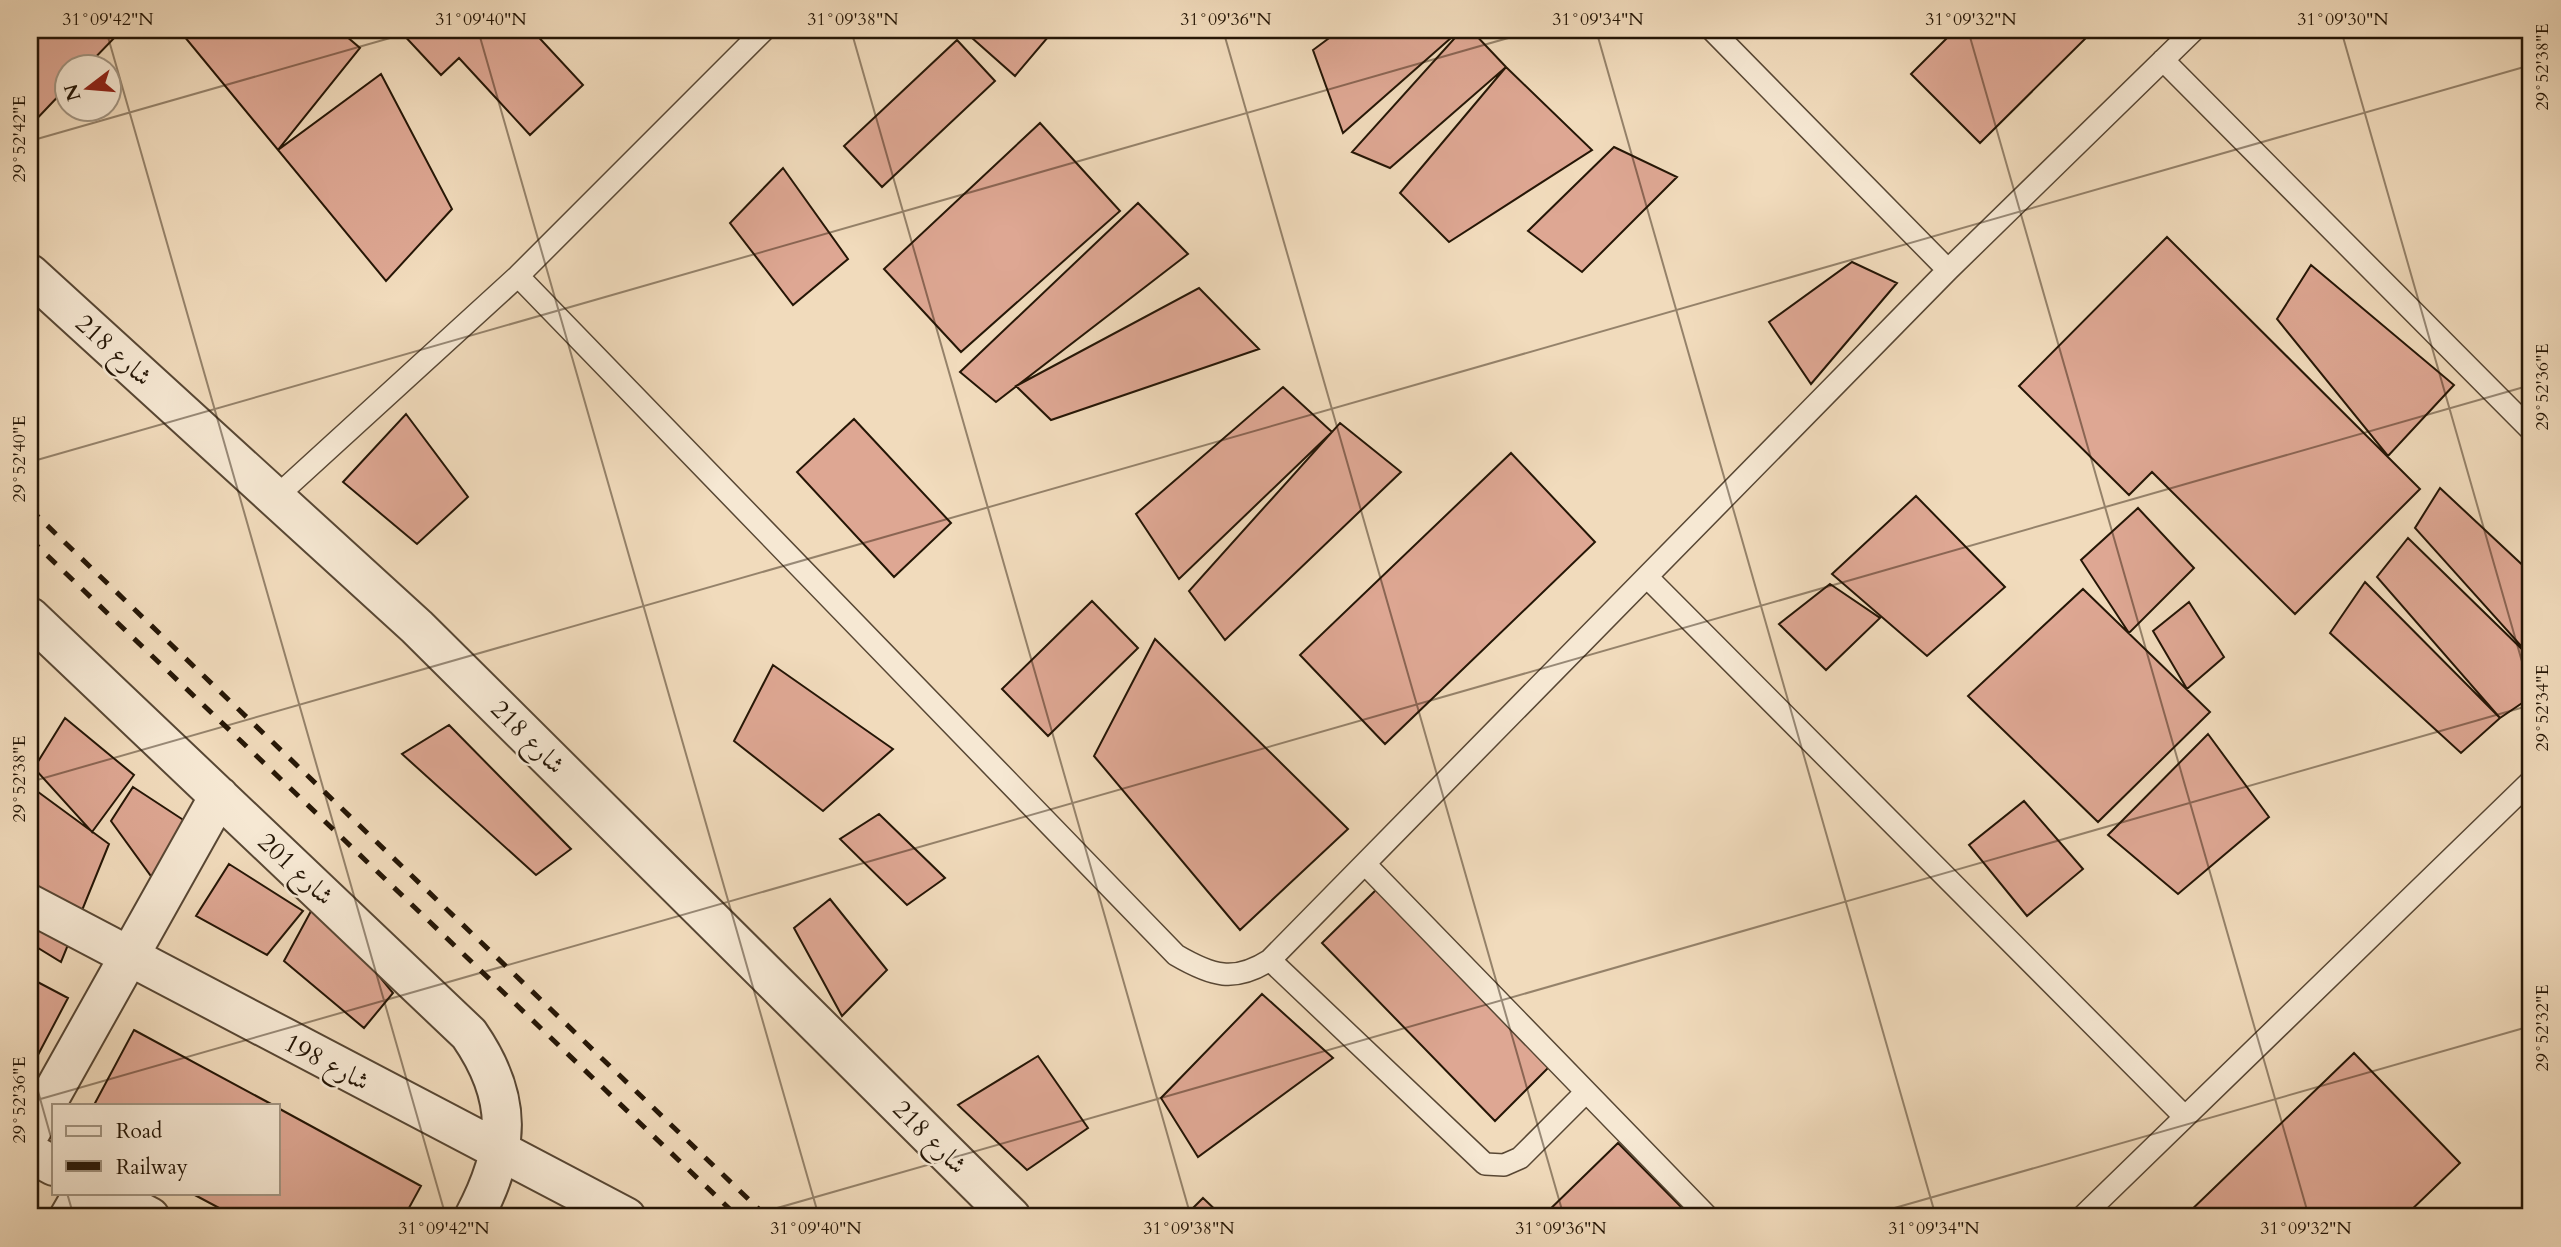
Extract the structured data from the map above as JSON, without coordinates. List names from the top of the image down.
{
  "streets": {
    "street": ["شارع 218", "شارع 201", "شارع 198"]
  },
  "crossings": [
    ["شارع 201", "شارع 198"]
  ],
  "legend": ["Road", "Railway"],
  "north": "left",
  "coordinates": [
    "31°09'42\"N",
    "31°09'40\"N",
    "31°09'38\"N",
    "31°09'36\"N",
    "31°09'34\"N",
    "31°09'32\"N",
    "31°09'30\"N",
    "29°52'38\"E",
    "29°52'42\"E",
    "29°52'36\"E",
    "29°52'40\"E",
    "29°52'34\"E",
    "29°52'32\"E"
  ]
}
